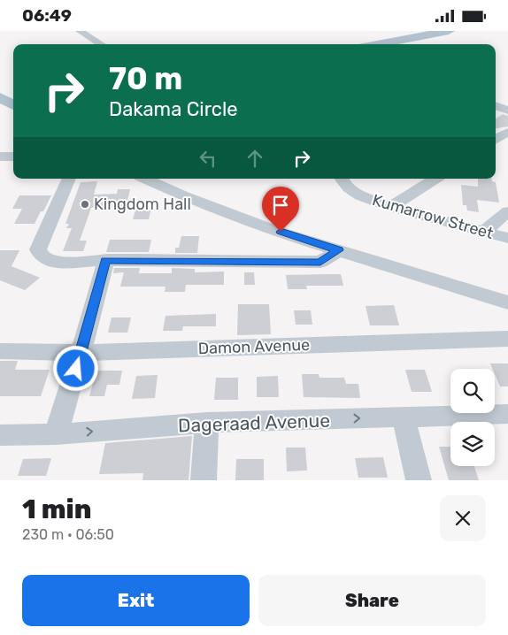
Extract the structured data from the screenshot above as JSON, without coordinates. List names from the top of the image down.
{
  "streets": {
    "street": ["Kumarrow Street", "Damon Avenue", "Dageraad Avenue"]
  },
  "one_way": ["Dageraad Avenue"],
  "places": ["Kingdom Hall"],
  "page": {
    "status": "06:49",
    "turn": ["70 m", "Dakama Circle"],
    "heading": ["1 min", "230 m · 06:50"],
    "buttons": ["Exit", "Share"]
  }
}
